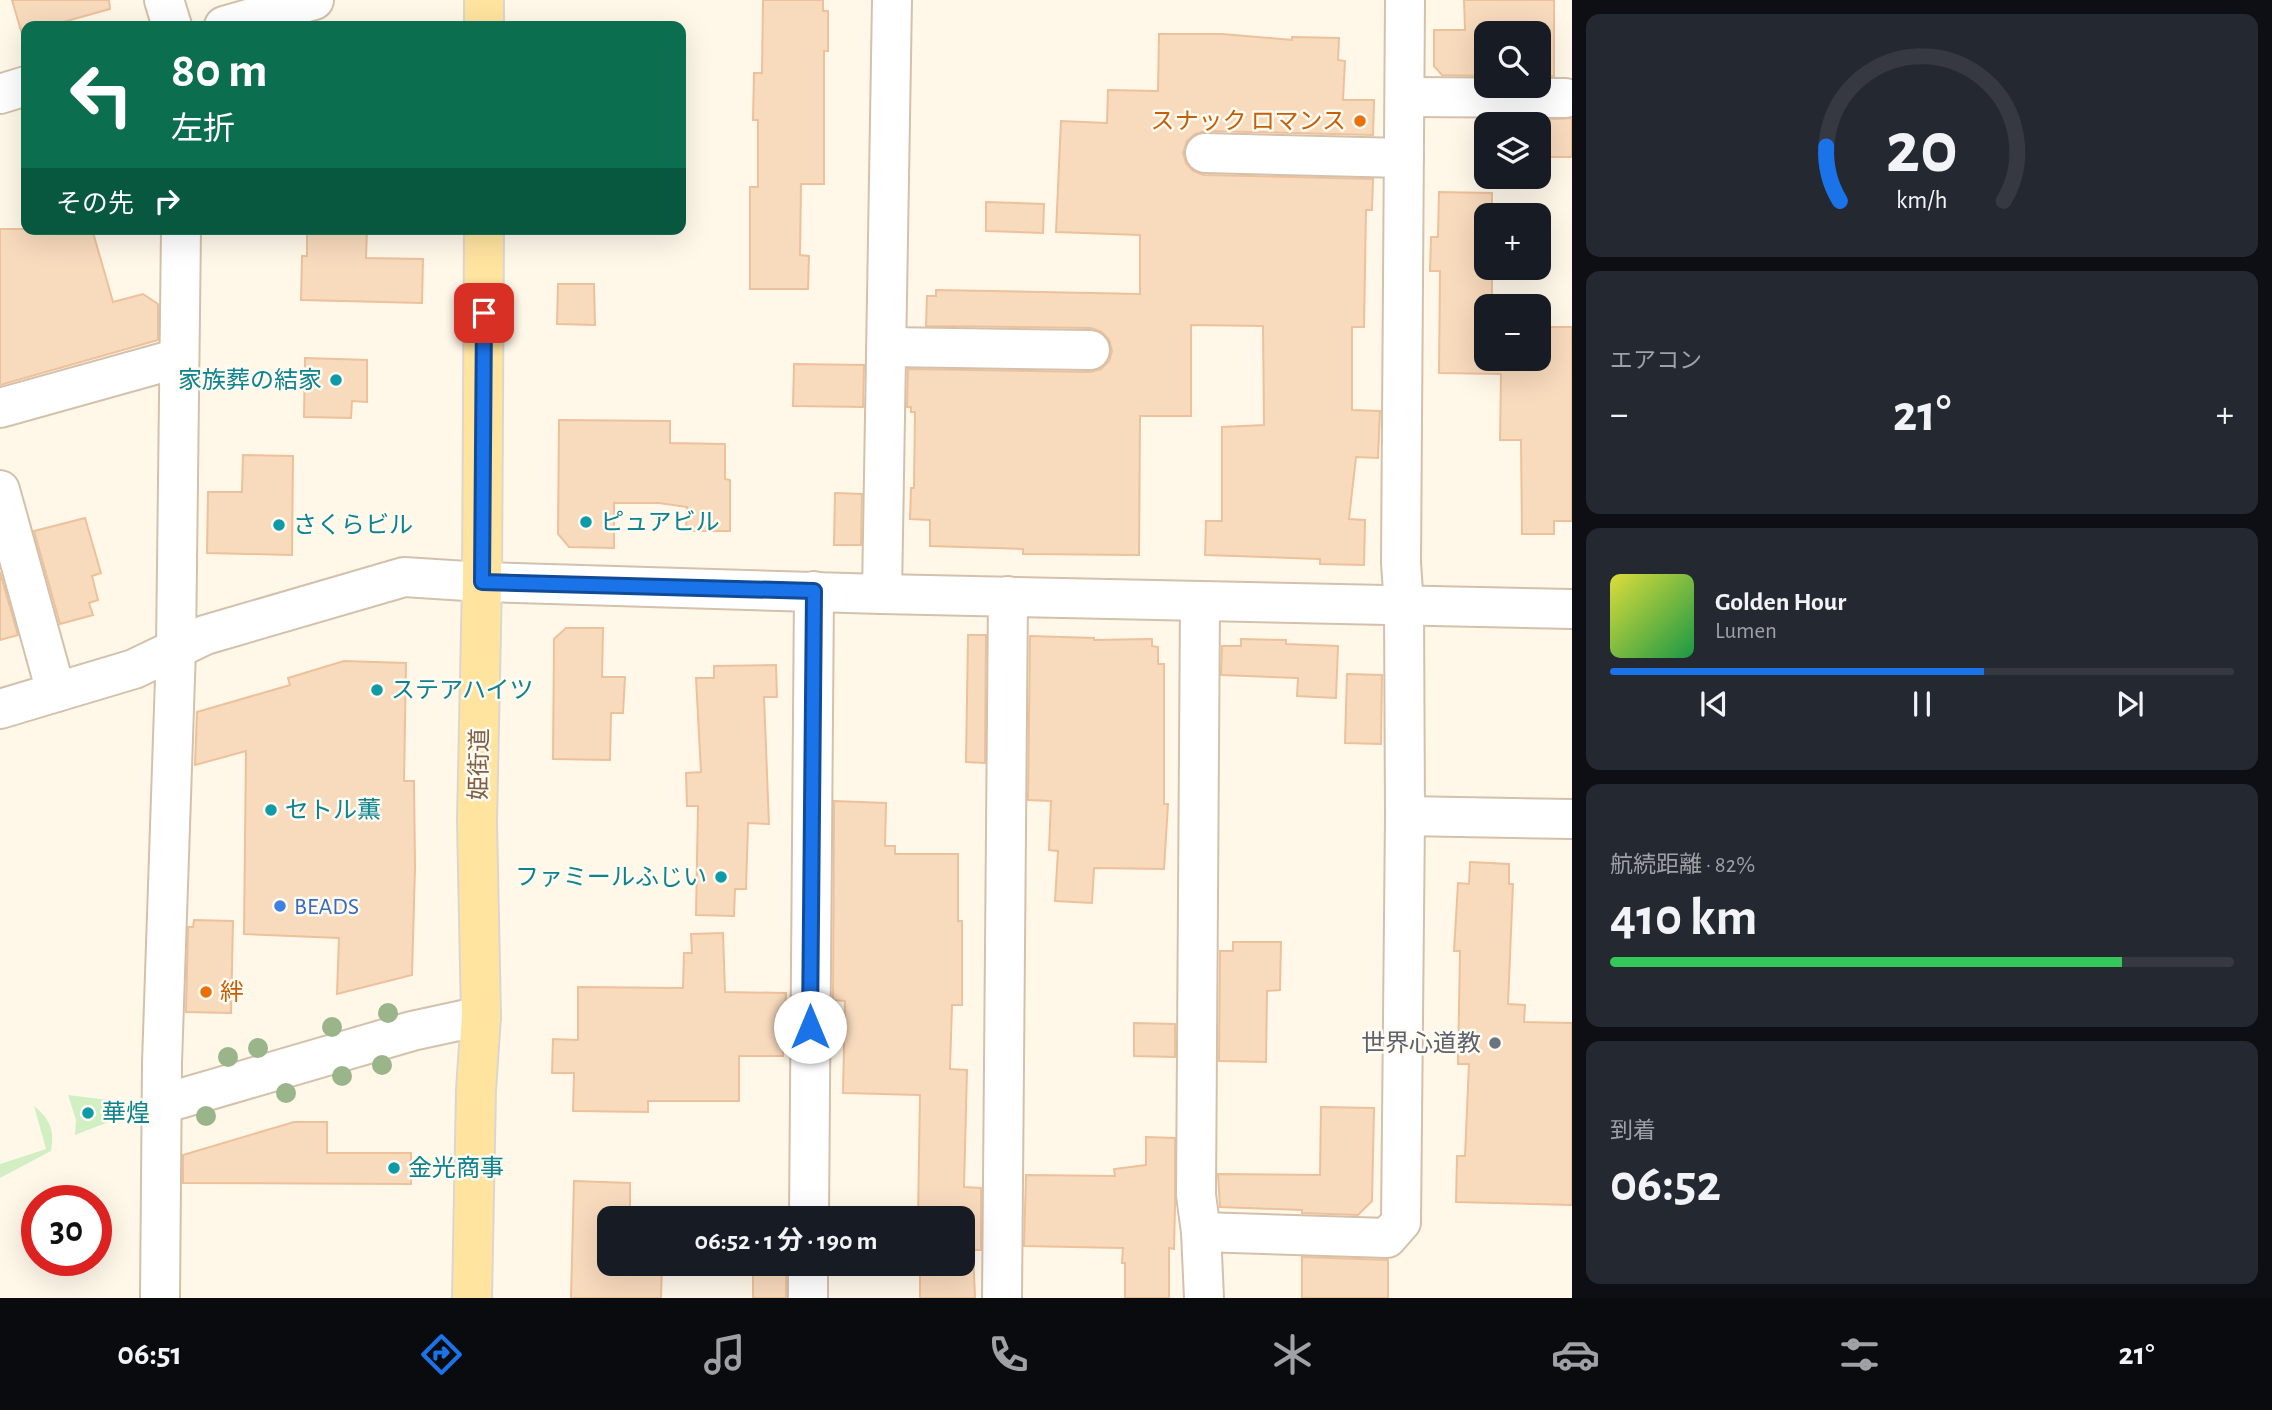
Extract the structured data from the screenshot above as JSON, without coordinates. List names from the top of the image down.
{
  "streets": {
    "main road": ["姫街道"]
  },
  "places": [
    "スナック ロマンス",
    "家族葬の結家",
    "ピュアビル",
    "さくらビル",
    "ステアハイツ",
    "セトル薫",
    "ファミールふじい",
    "BEADS",
    "絆",
    "世界心道教",
    "華煌",
    "金光商事"
  ],
  "page": {
    "map_buttons": ["+", "−"],
    "turn": ["80 m", "左折"],
    "then": "その先",
    "tile": [
      "エアコン",
      ["航続距離 · 82%", "410 km"],
      ["到着", "06:52"]
    ],
    "heat": ["−", "21°", "+"],
    "song": ["Golden Hour", "Lumen"],
    "limit": "30",
    "trip": "06:52 · 1 分 · 190 m",
    "tabs": ["06:51", "21°"],
    "gauge": ["20", "km/h"]
  }
}
